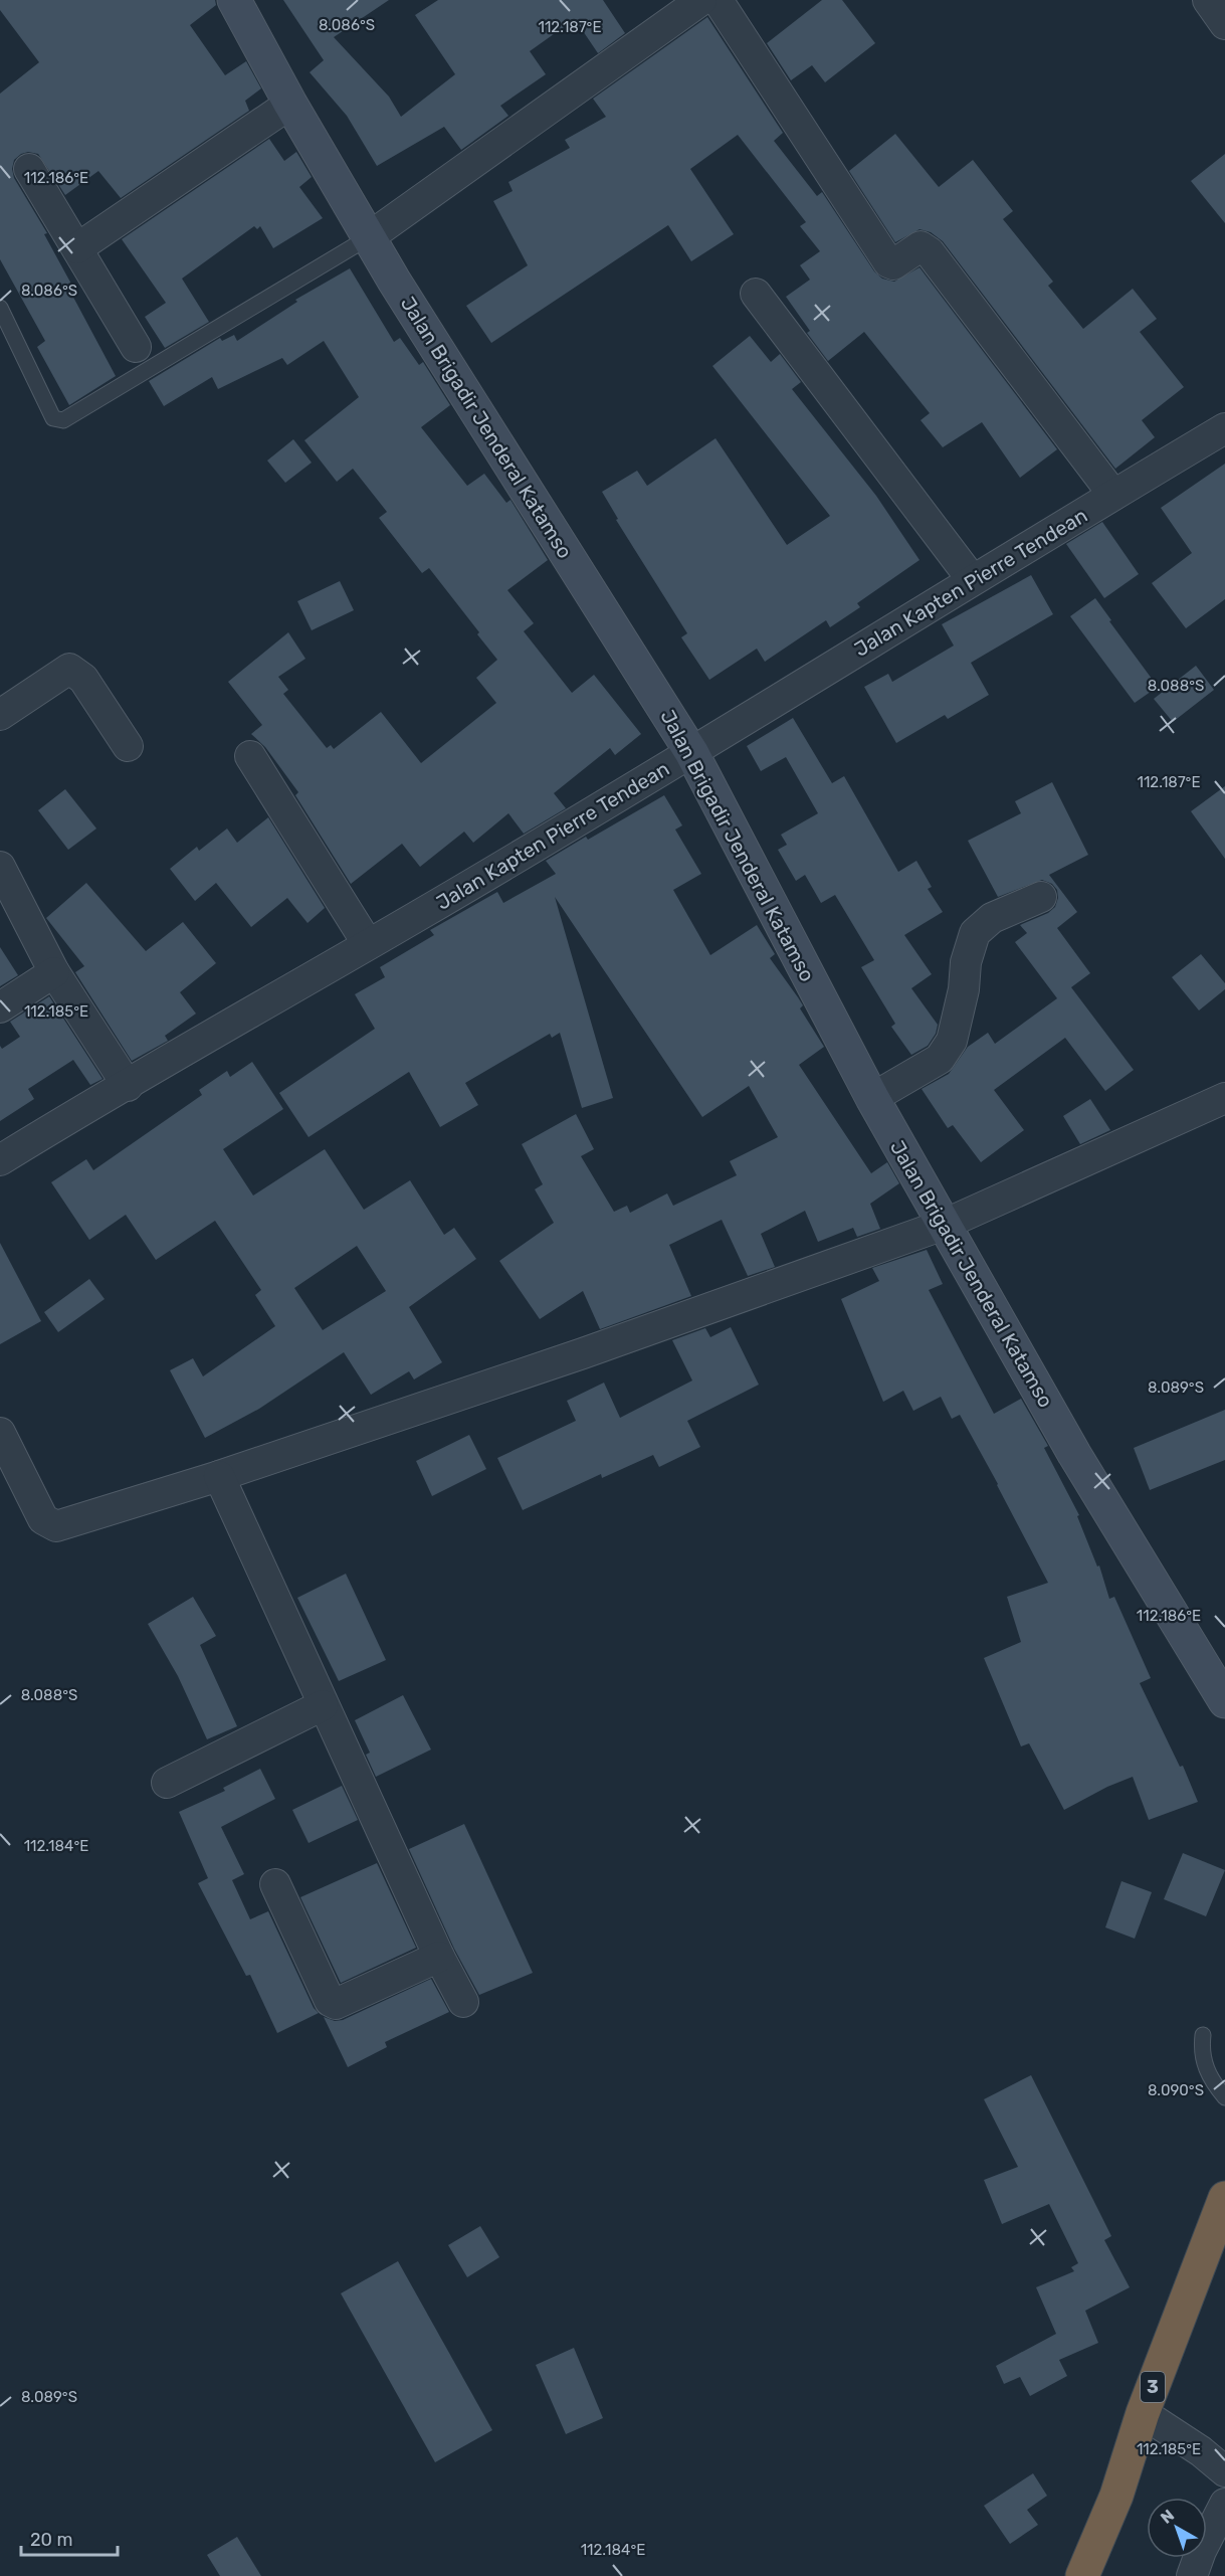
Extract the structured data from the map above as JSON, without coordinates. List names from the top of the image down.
{
  "streets": {
    "highway": ["3"],
    "street": ["Jalan Brigadir Jenderal Katamso", "Jalan Kapten Pierre Tendean"]
  },
  "crossings": [
    ["Jalan Brigadir Jenderal Katamso", "Jalan Kapten Pierre Tendean"]
  ],
  "scale_bar": "20 m",
  "north": "top left",
  "coordinates": [
    "8.086°S",
    "112.187°E",
    "112.186°E",
    "8.088°S",
    "112.185°E",
    "8.089°S",
    "112.184°E",
    "8.090°S"
  ]
}
